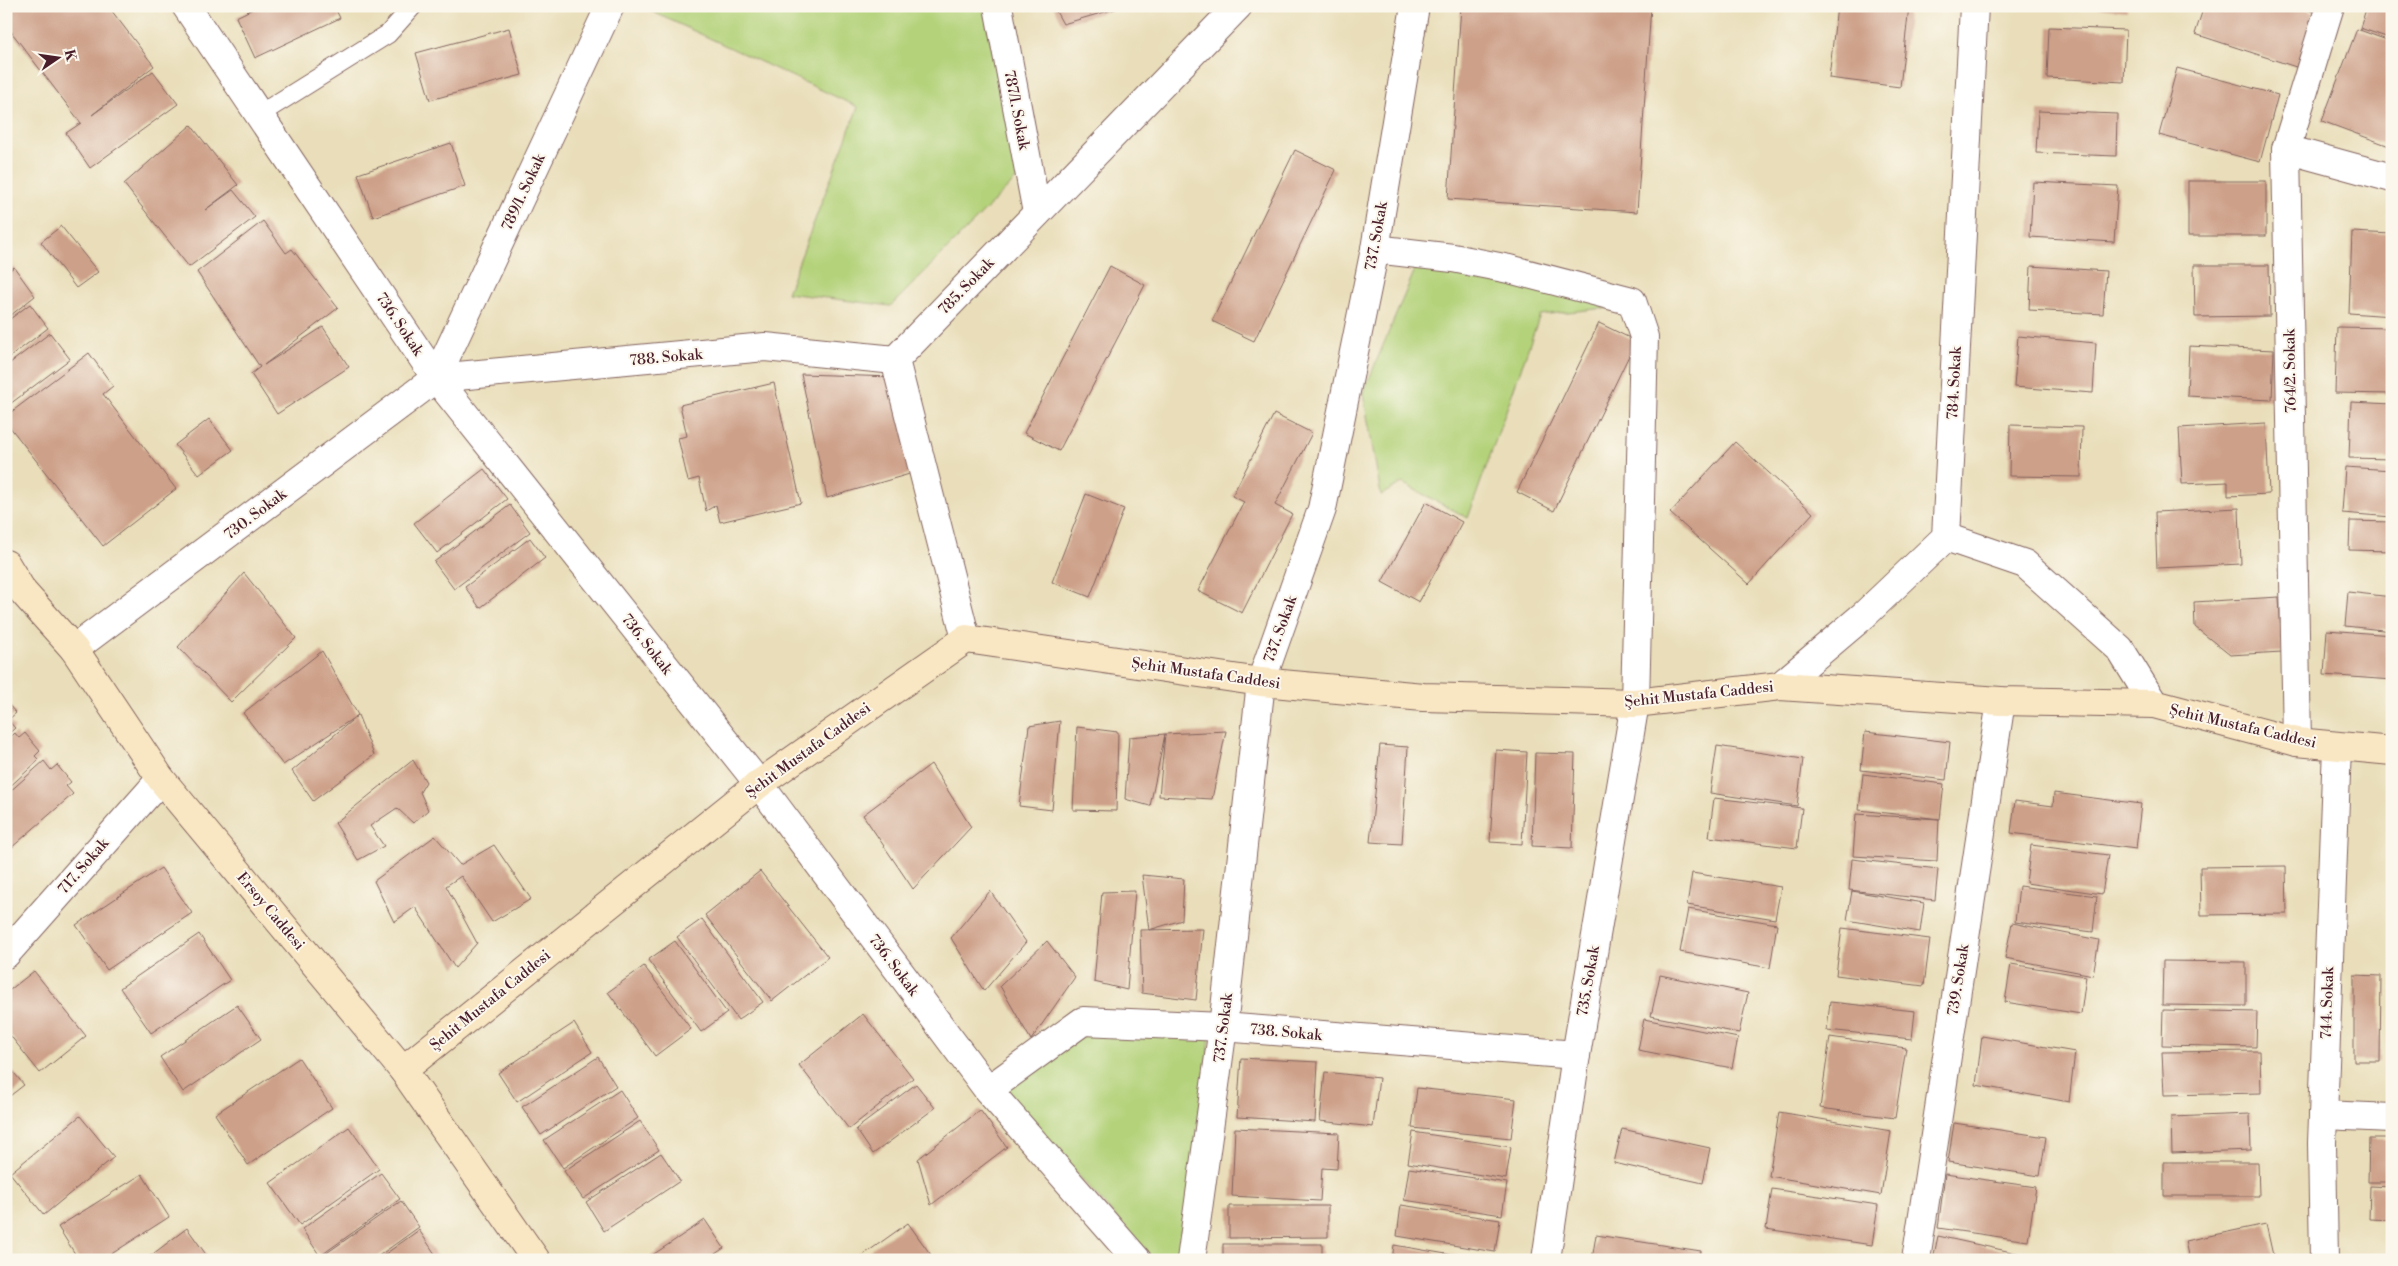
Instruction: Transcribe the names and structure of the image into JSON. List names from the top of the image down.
{
  "streets": {
    "street": [
      "787/1. Sokak",
      "789/1. Sokak",
      "737. Sokak",
      "785. Sokak",
      "736. Sokak",
      "788. Sokak",
      "764/2. Sokak",
      "784. Sokak",
      "730. Sokak",
      "Şehit Mustafa Caddesi",
      "717. Sokak",
      "Ersoy Caddesi",
      "739. Sokak",
      "735. Sokak",
      "744. Sokak",
      "738. Sokak"
    ]
  },
  "crossings": [
    ["787/1. Sokak", "785. Sokak"],
    ["789/1. Sokak", "736. Sokak"],
    ["789/1. Sokak", "788. Sokak"],
    ["789/1. Sokak", "730. Sokak"],
    ["737. Sokak", "Şehit Mustafa Caddesi"],
    ["737. Sokak", "735. Sokak"],
    ["737. Sokak", "738. Sokak"],
    ["785. Sokak", "788. Sokak"],
    ["736. Sokak", "788. Sokak"],
    ["736. Sokak", "730. Sokak"],
    ["736. Sokak", "Şehit Mustafa Caddesi"],
    ["736. Sokak", "738. Sokak"],
    ["788. Sokak", "730. Sokak"],
    ["764/2. Sokak", "Şehit Mustafa Caddesi"],
    ["784. Sokak", "Şehit Mustafa Caddesi"],
    ["730. Sokak", "Ersoy Caddesi"],
    ["Şehit Mustafa Caddesi", "Ersoy Caddesi"],
    ["Şehit Mustafa Caddesi", "739. Sokak"],
    ["Şehit Mustafa Caddesi", "735. Sokak"],
    ["Şehit Mustafa Caddesi", "744. Sokak"],
    ["717. Sokak", "Ersoy Caddesi"],
    ["735. Sokak", "738. Sokak"]
  ],
  "north": "right"
}
